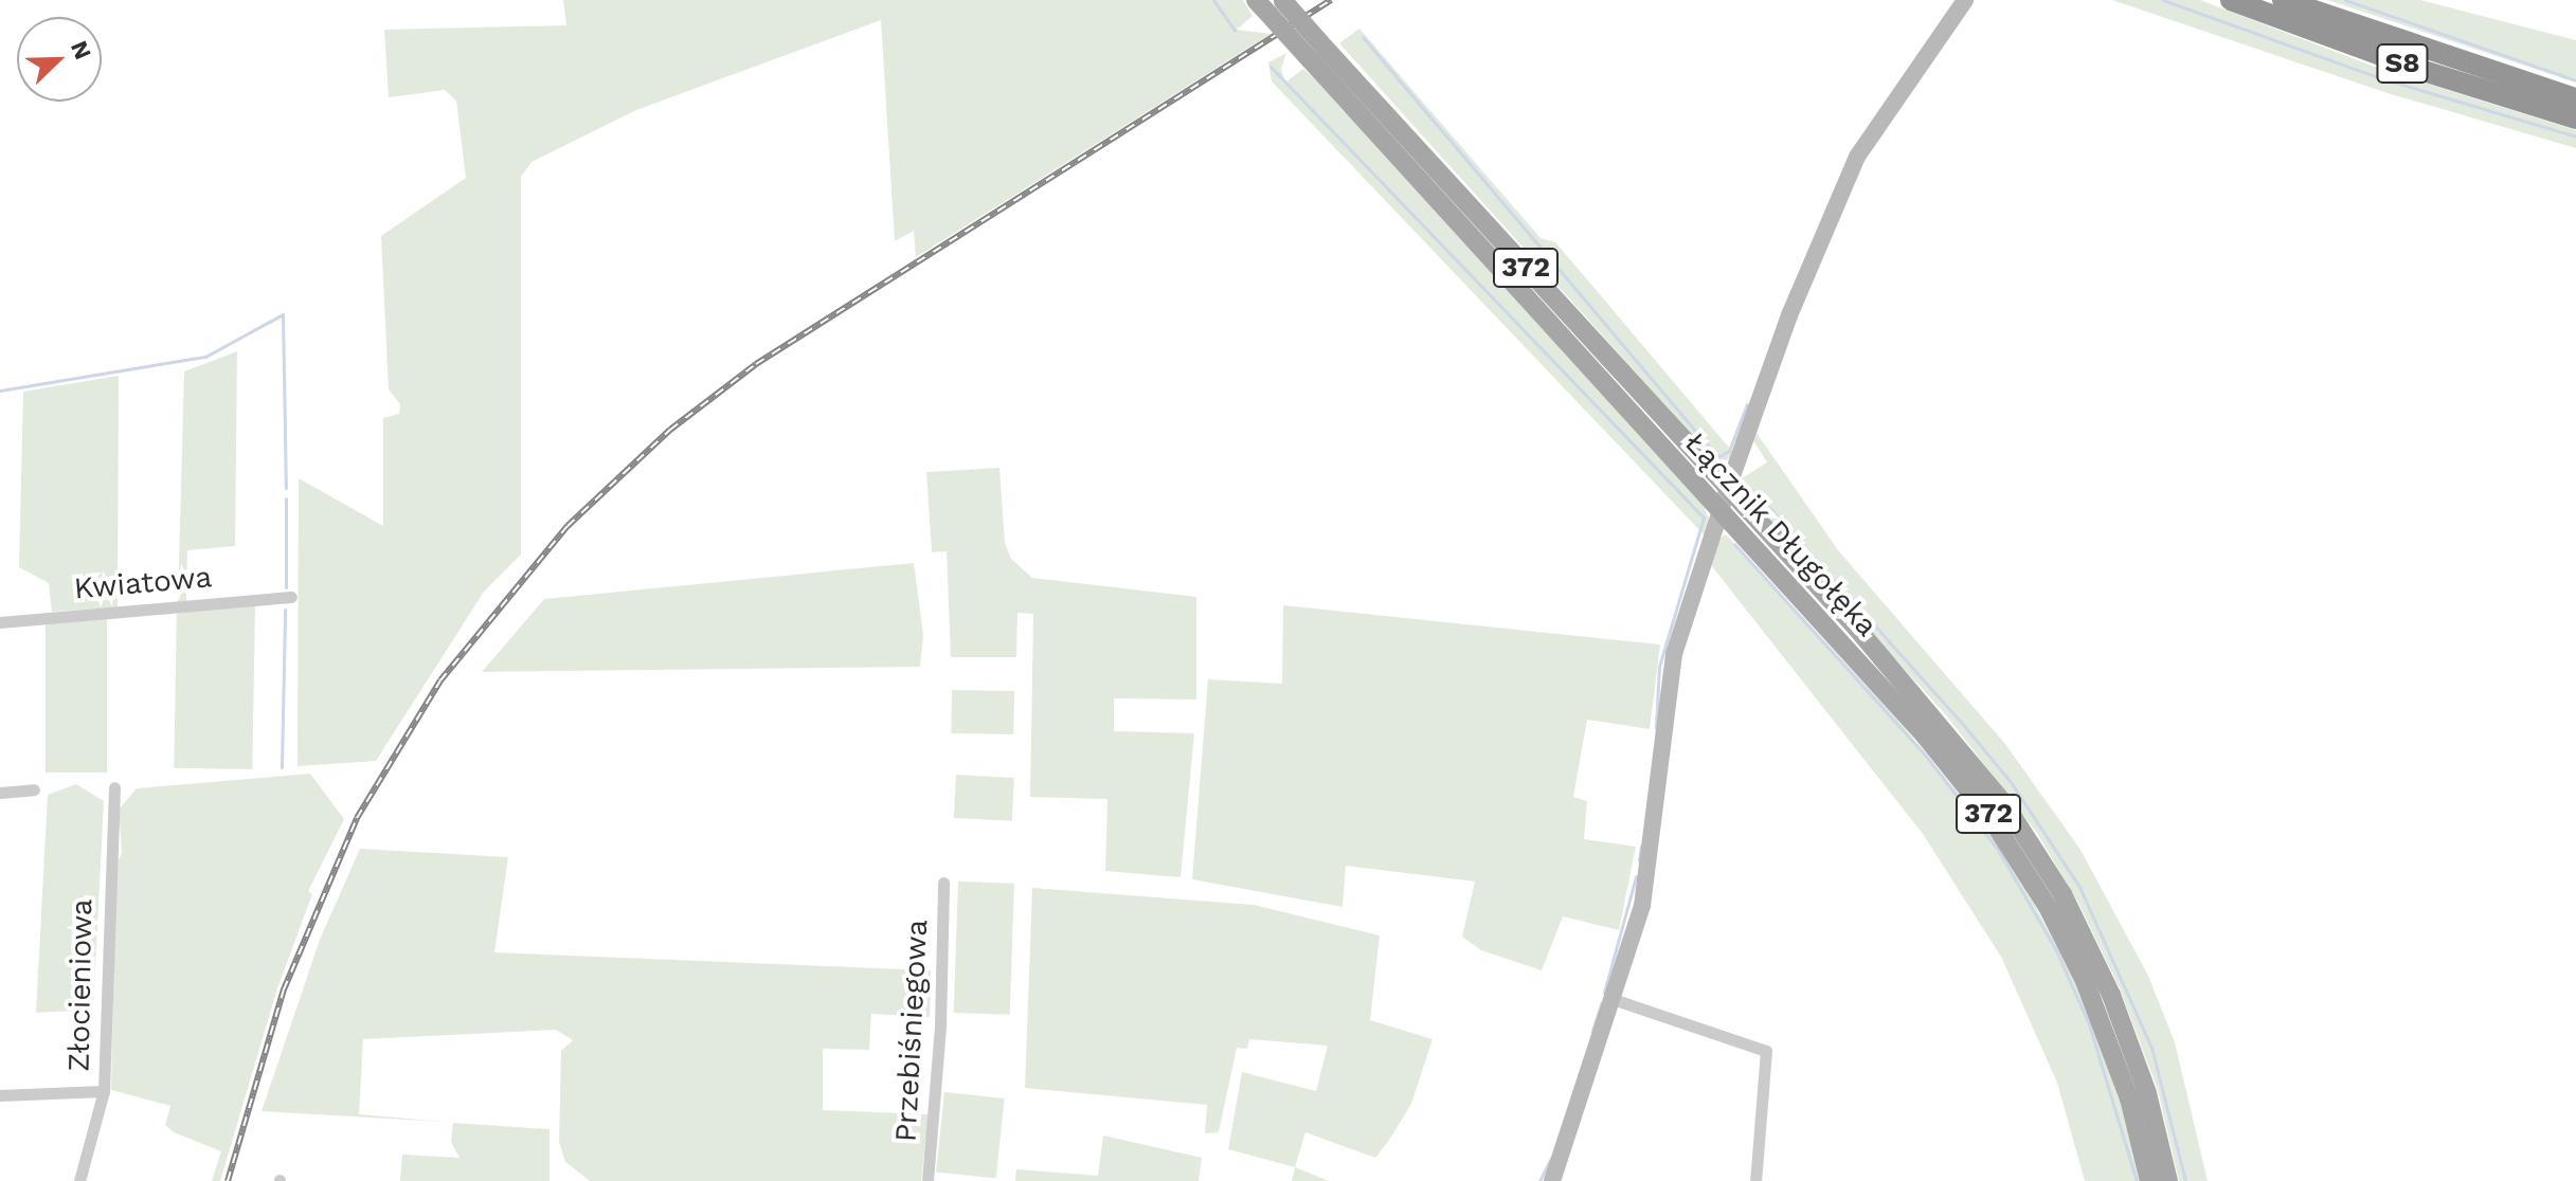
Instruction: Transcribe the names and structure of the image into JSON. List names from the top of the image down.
{
  "streets": {
    "highway": ["S8"],
    "main road": ["372", "Łącznik Długołęka"],
    "street": ["Kwiatowa", "Złocieniowa", "Przebiśniegowa"]
  },
  "north": "top right"
}
